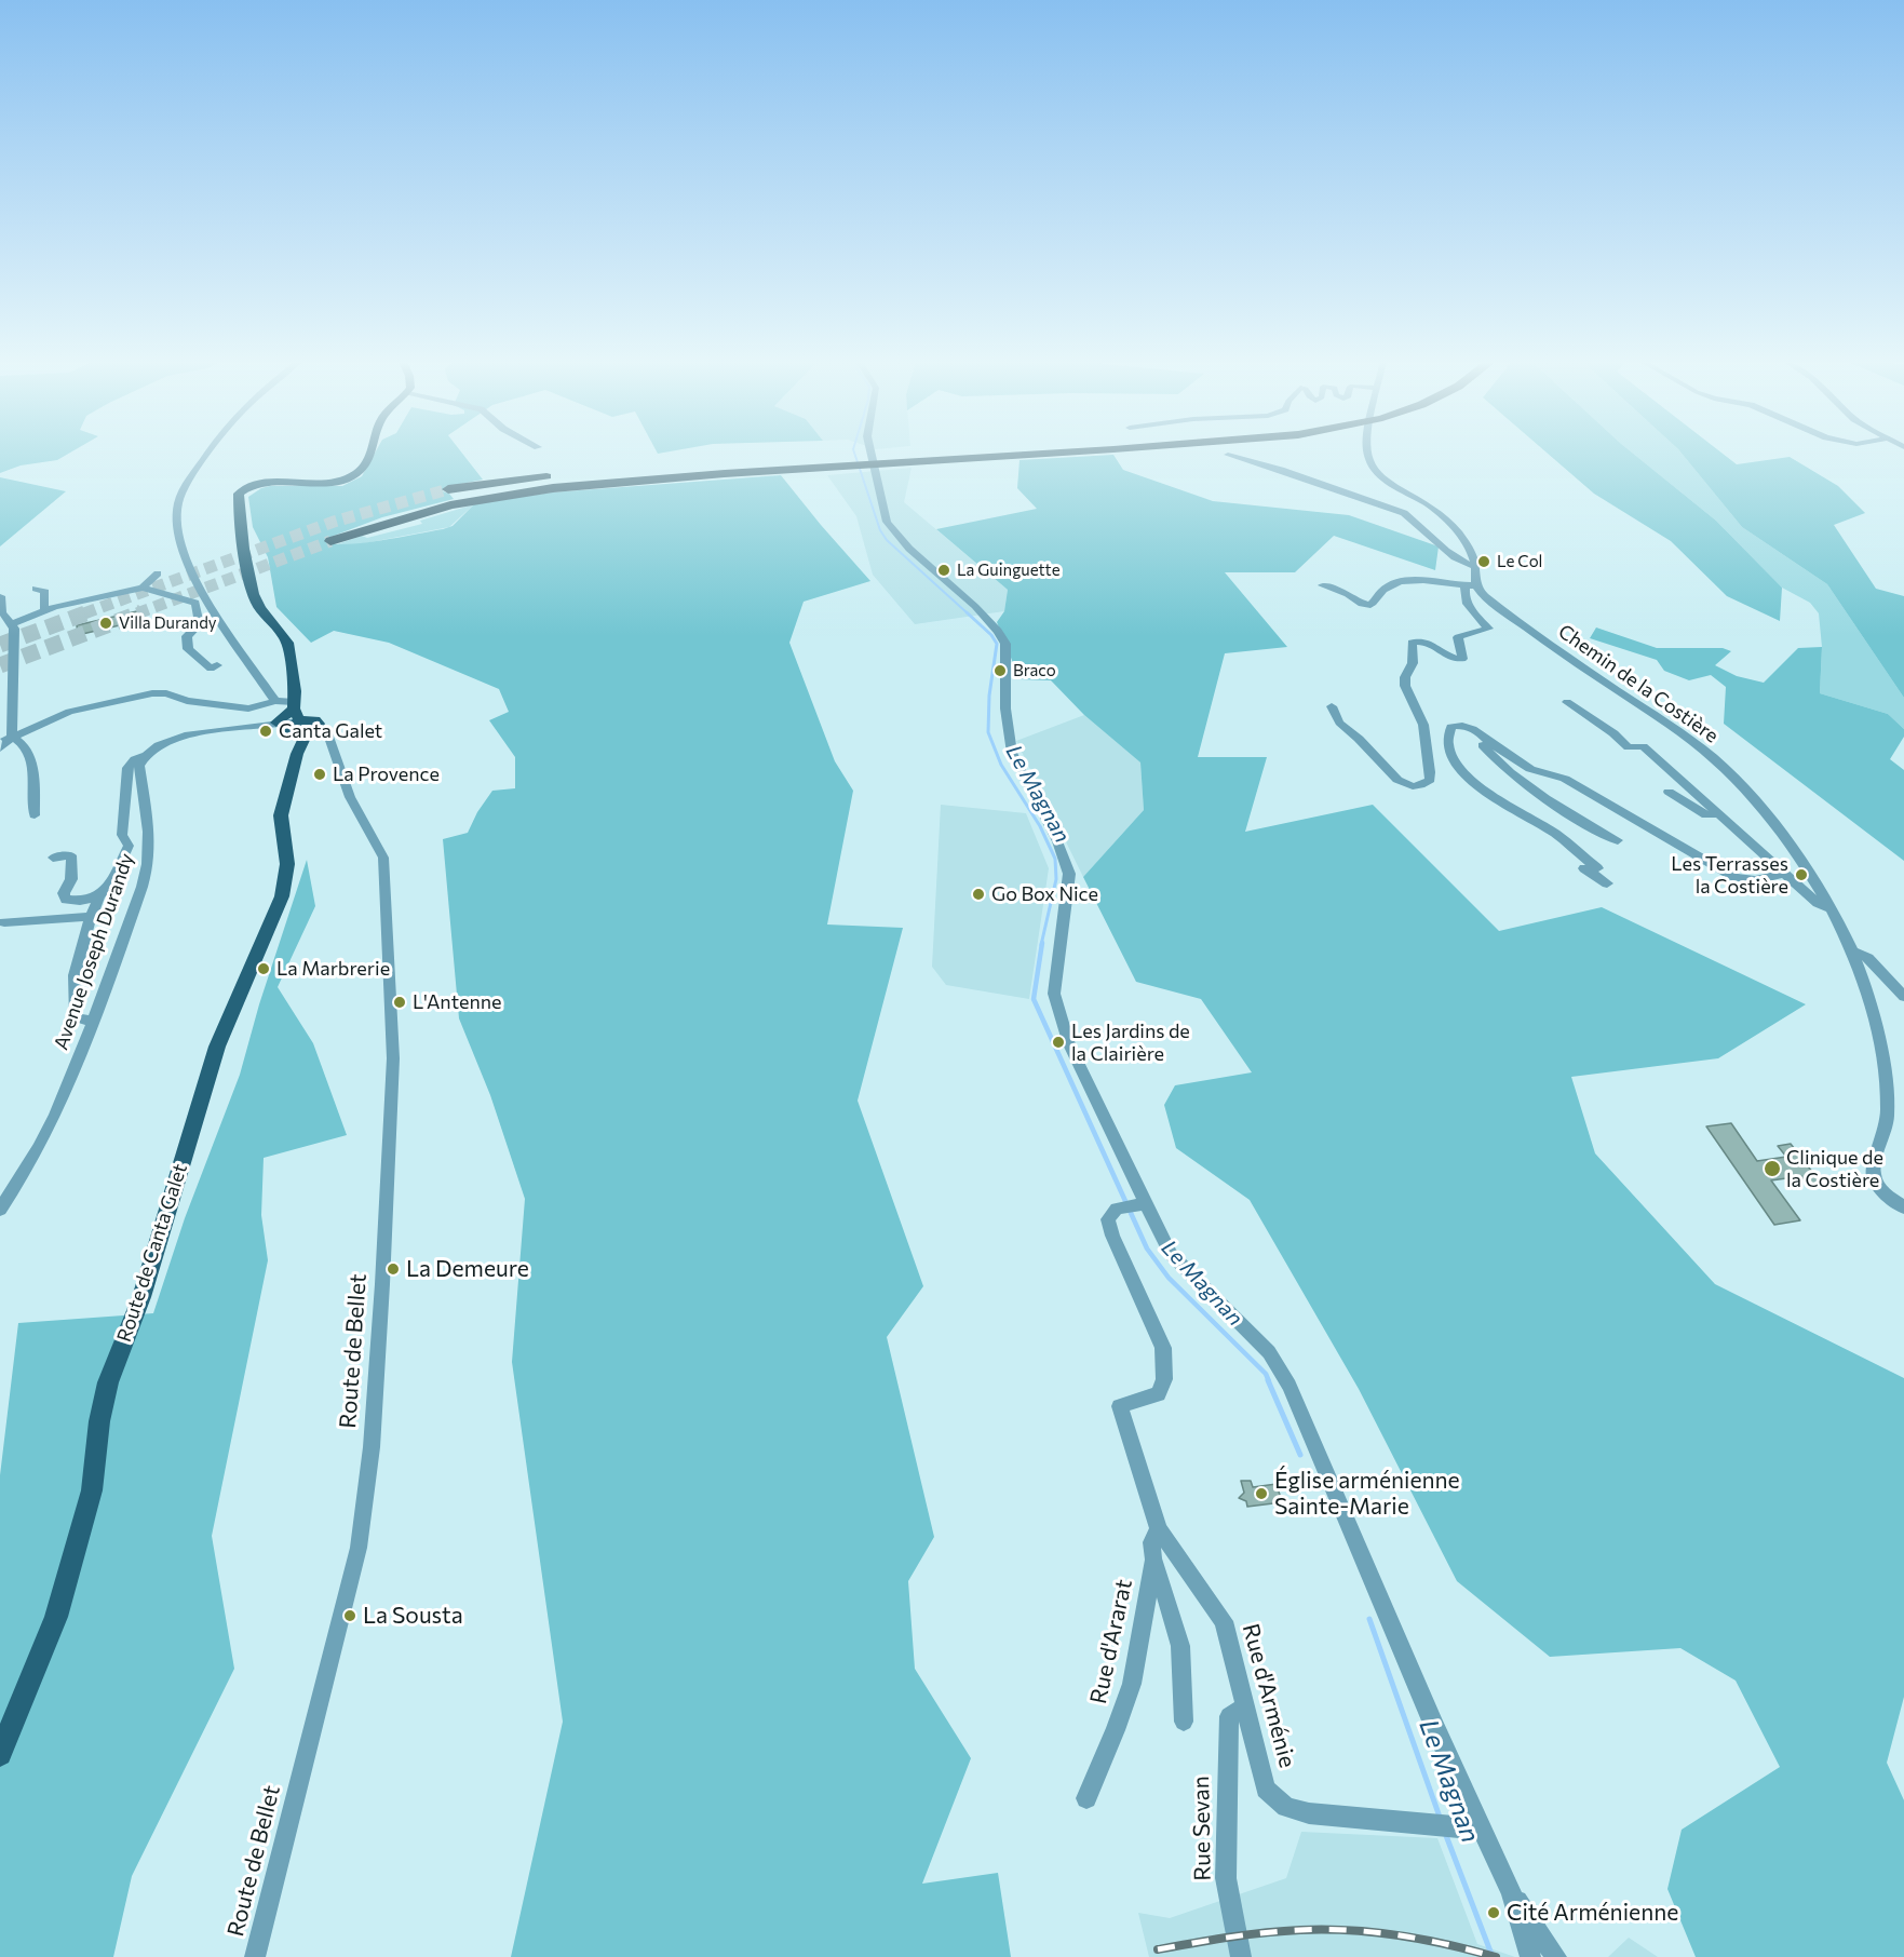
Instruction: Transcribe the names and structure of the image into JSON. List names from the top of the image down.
{
  "streets": {
    "main road": ["Route de Canta Galet"],
    "street": [
      "Chemin de la Costière",
      "Avenue Joseph Durandy",
      "Route de Bellet",
      "Rue d'Ararat",
      "Rue d'Arménie",
      "Rue Sevan"
    ]
  },
  "crossings": [
    ["Route de Canta Galet", "Route de Bellet"],
    ["Rue d'Ararat", "Rue d'Arménie"],
    ["Rue d'Arménie", "Rue Sevan"]
  ],
  "water": ["Le Magnan"],
  "places": [
    "Le Col",
    "La Guinguette",
    "Villa Durandy",
    "Braco",
    "Canta Galet",
    "La Provence",
    "Les Terrasses la Costière",
    "Go Box Nice",
    "La Marbrerie",
    "L'Antenne",
    "Les Jardins de la Clairière",
    "Clinique de la Costière",
    "La Demeure",
    "Église arménienne Sainte-Marie",
    "La Sousta",
    "Cité Arménienne"
  ]
}
